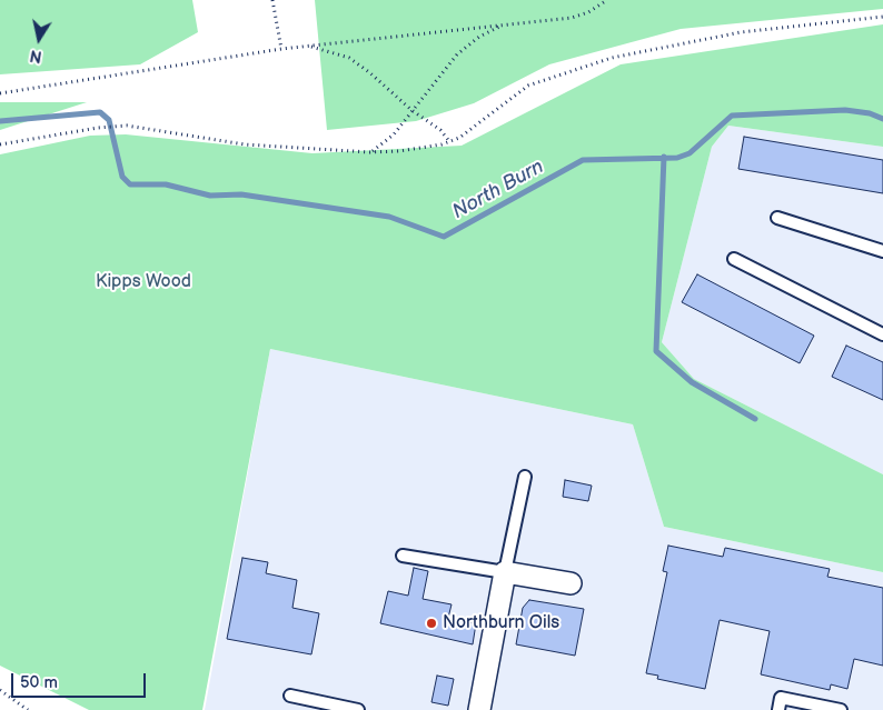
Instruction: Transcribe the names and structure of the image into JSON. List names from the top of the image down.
{
  "water": ["North Burn"],
  "parks": ["Kipps Wood"],
  "places": ["Northburn Oils"],
  "scale_bar": "50 m",
  "north": "bottom"
}
